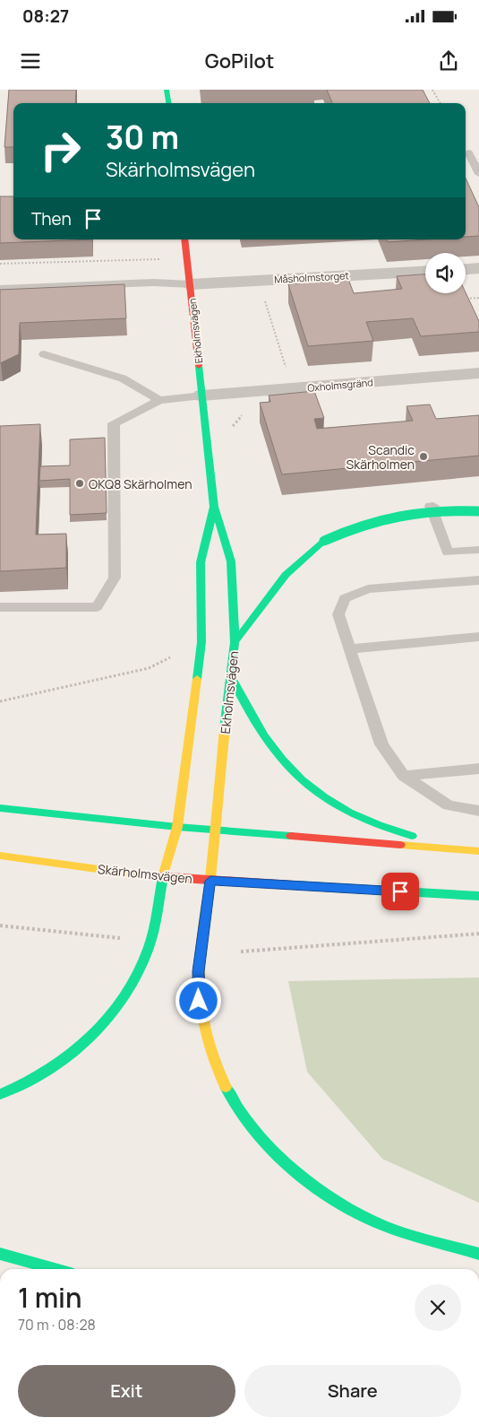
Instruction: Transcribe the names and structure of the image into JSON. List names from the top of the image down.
{
  "streets": {
    "main road": ["Ekholmsvägen", "Skärholmsvägen"],
    "street": ["Måsholmstorget", "Oxholmsgränd"]
  },
  "crossings": [
    ["Måsholmstorget", "Ekholmsvägen"],
    ["Ekholmsvägen", "Oxholmsgränd"],
    ["Ekholmsvägen", "Skärholmsvägen"]
  ],
  "places": ["Scandic Skärholmen", "OKQ8 Skärholmen"],
  "page": {
    "status": "08:27",
    "header": "GoPilot",
    "turn": ["30 m", "Skärholmsvägen"],
    "then": "Then",
    "heading": ["1 min", "70 m · 08:28"],
    "buttons": ["Exit", "Share"]
  }
}
